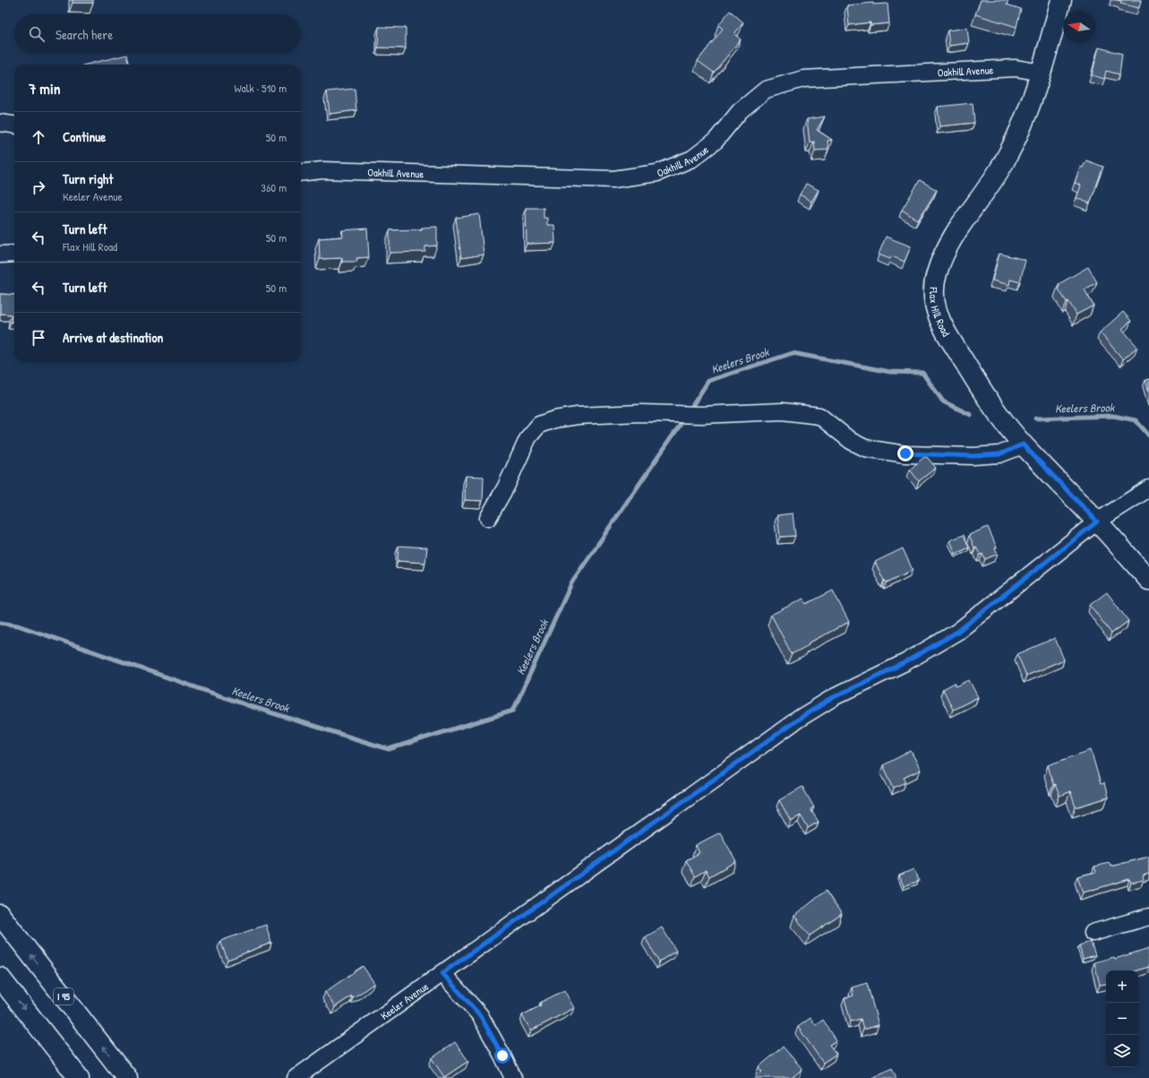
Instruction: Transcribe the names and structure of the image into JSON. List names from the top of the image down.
{
  "streets": {
    "main road": ["Flax Hill Road", "I 95"],
    "street": ["Oakhill Avenue", "Keeler Avenue"]
  },
  "crossings": [
    ["Oakhill Avenue", "Flax Hill Road"],
    ["Flax Hill Road", "Keeler Avenue"]
  ],
  "water": ["Keelers Brook"],
  "north": "left",
  "page": {
    "search": "Search here",
    "heading": ["7 min", "Walk · 510 m"],
    "list": [
      ["Continue", "50 m"],
      ["Turn right", "Keeler Avenue", "360 m"],
      ["Turn left", "Flax Hill Road", "50 m"],
      ["Turn left", "50 m"],
      "Arrive at destination"
    ],
    "map_buttons": ["+", "−"]
  }
}
